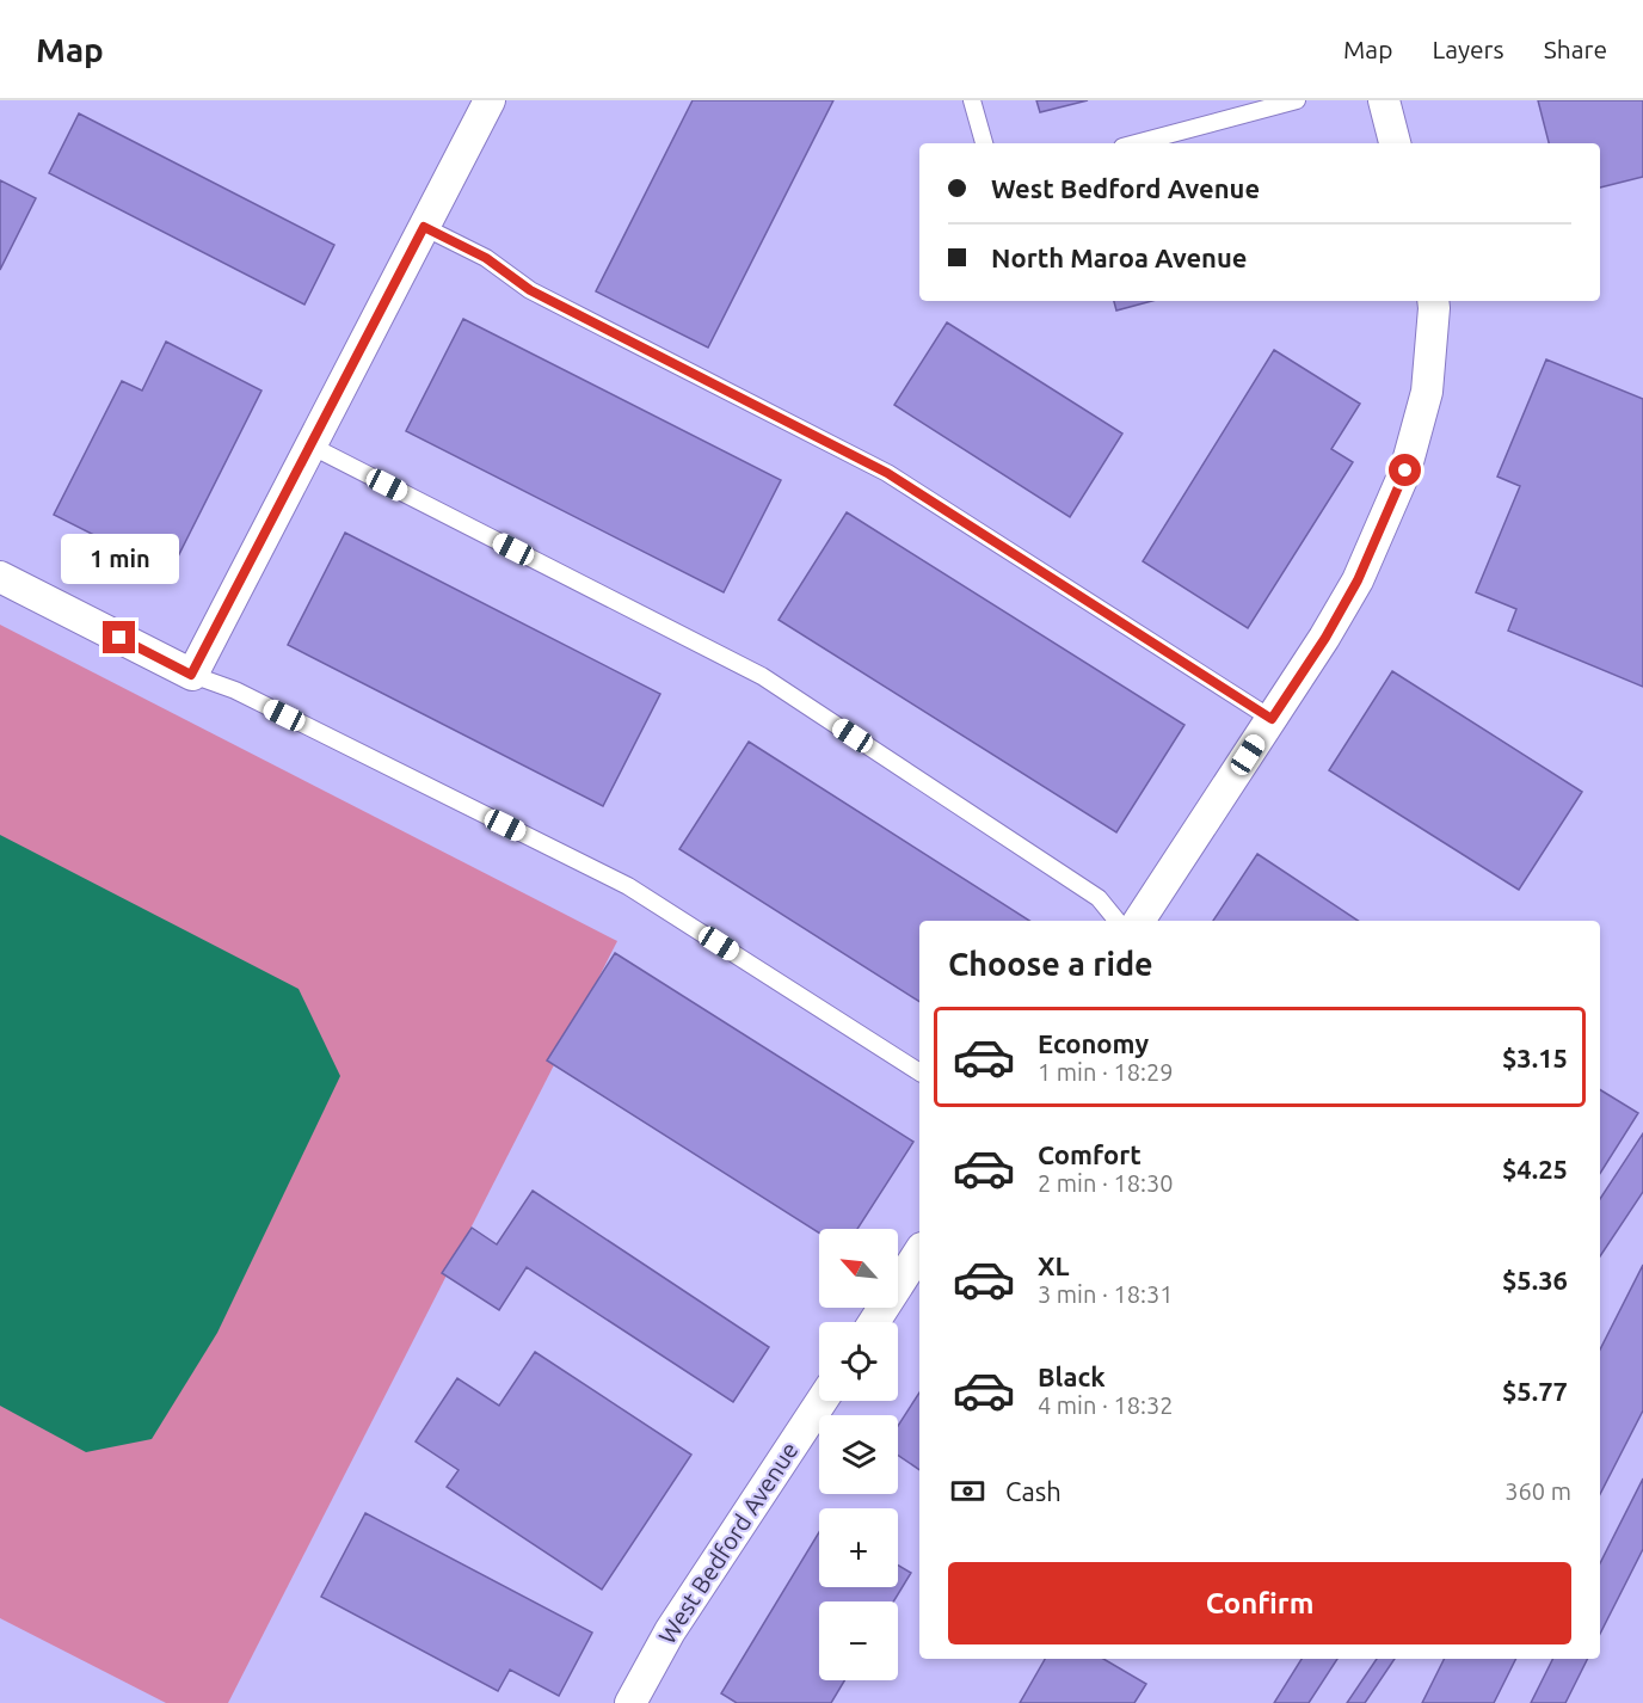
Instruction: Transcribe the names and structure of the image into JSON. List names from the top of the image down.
{
  "streets": {
    "street": ["West Bedford Avenue"]
  },
  "north": "top left",
  "page": {
    "header": "Map",
    "nav": ["Map", "Layers", "Share"],
    "banner": ["West Bedford Avenue", "North Maroa Avenue"],
    "bubble": "1 min",
    "heading": "Choose a ride",
    "list": [
      {
        "name": "Economy",
        "note": "1 min · 18:29",
        "value": "$3.15"
      },
      {
        "name": "Comfort",
        "note": "2 min · 18:30",
        "value": "$4.25"
      },
      {
        "name": "XL",
        "note": "3 min · 18:31",
        "value": "$5.36"
      },
      {
        "name": "Black",
        "note": "4 min · 18:32",
        "value": "$5.77"
      }
    ],
    "map_buttons": ["+", "−"],
    "pay": ["Cash", "360 m"],
    "buttons": "Confirm"
  }
}
